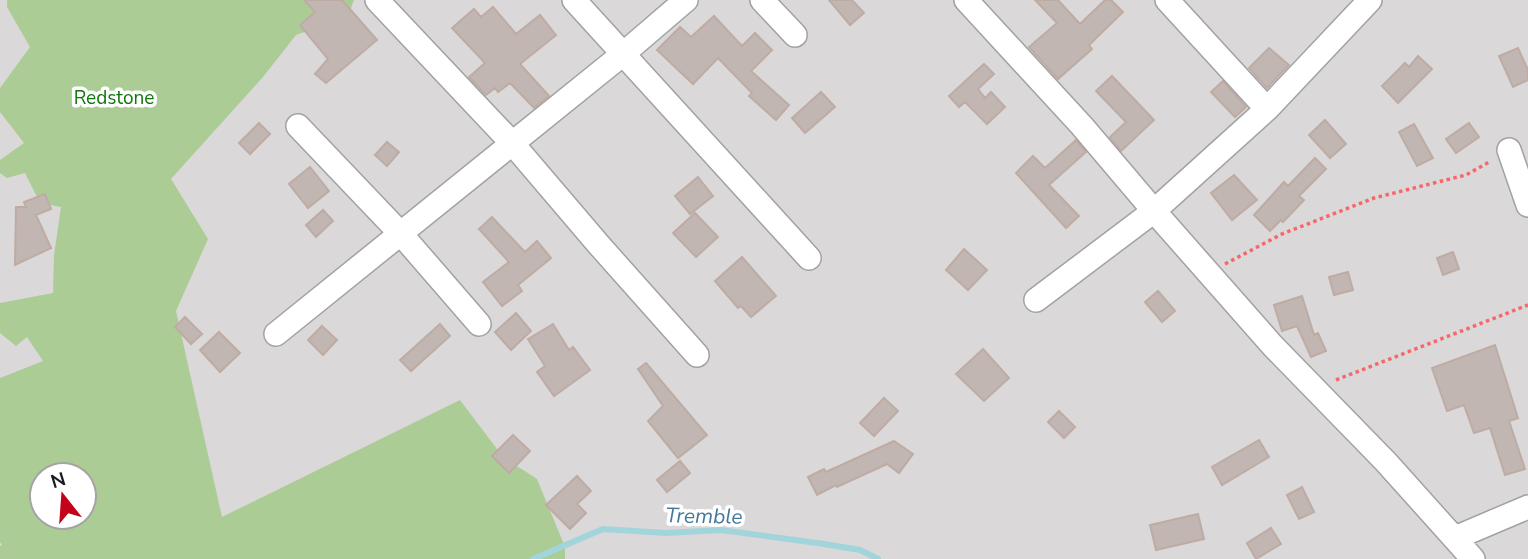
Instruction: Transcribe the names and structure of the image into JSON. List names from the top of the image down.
{
  "water": ["Tremble"],
  "parks": ["Redstone"],
  "north": "top"
}
